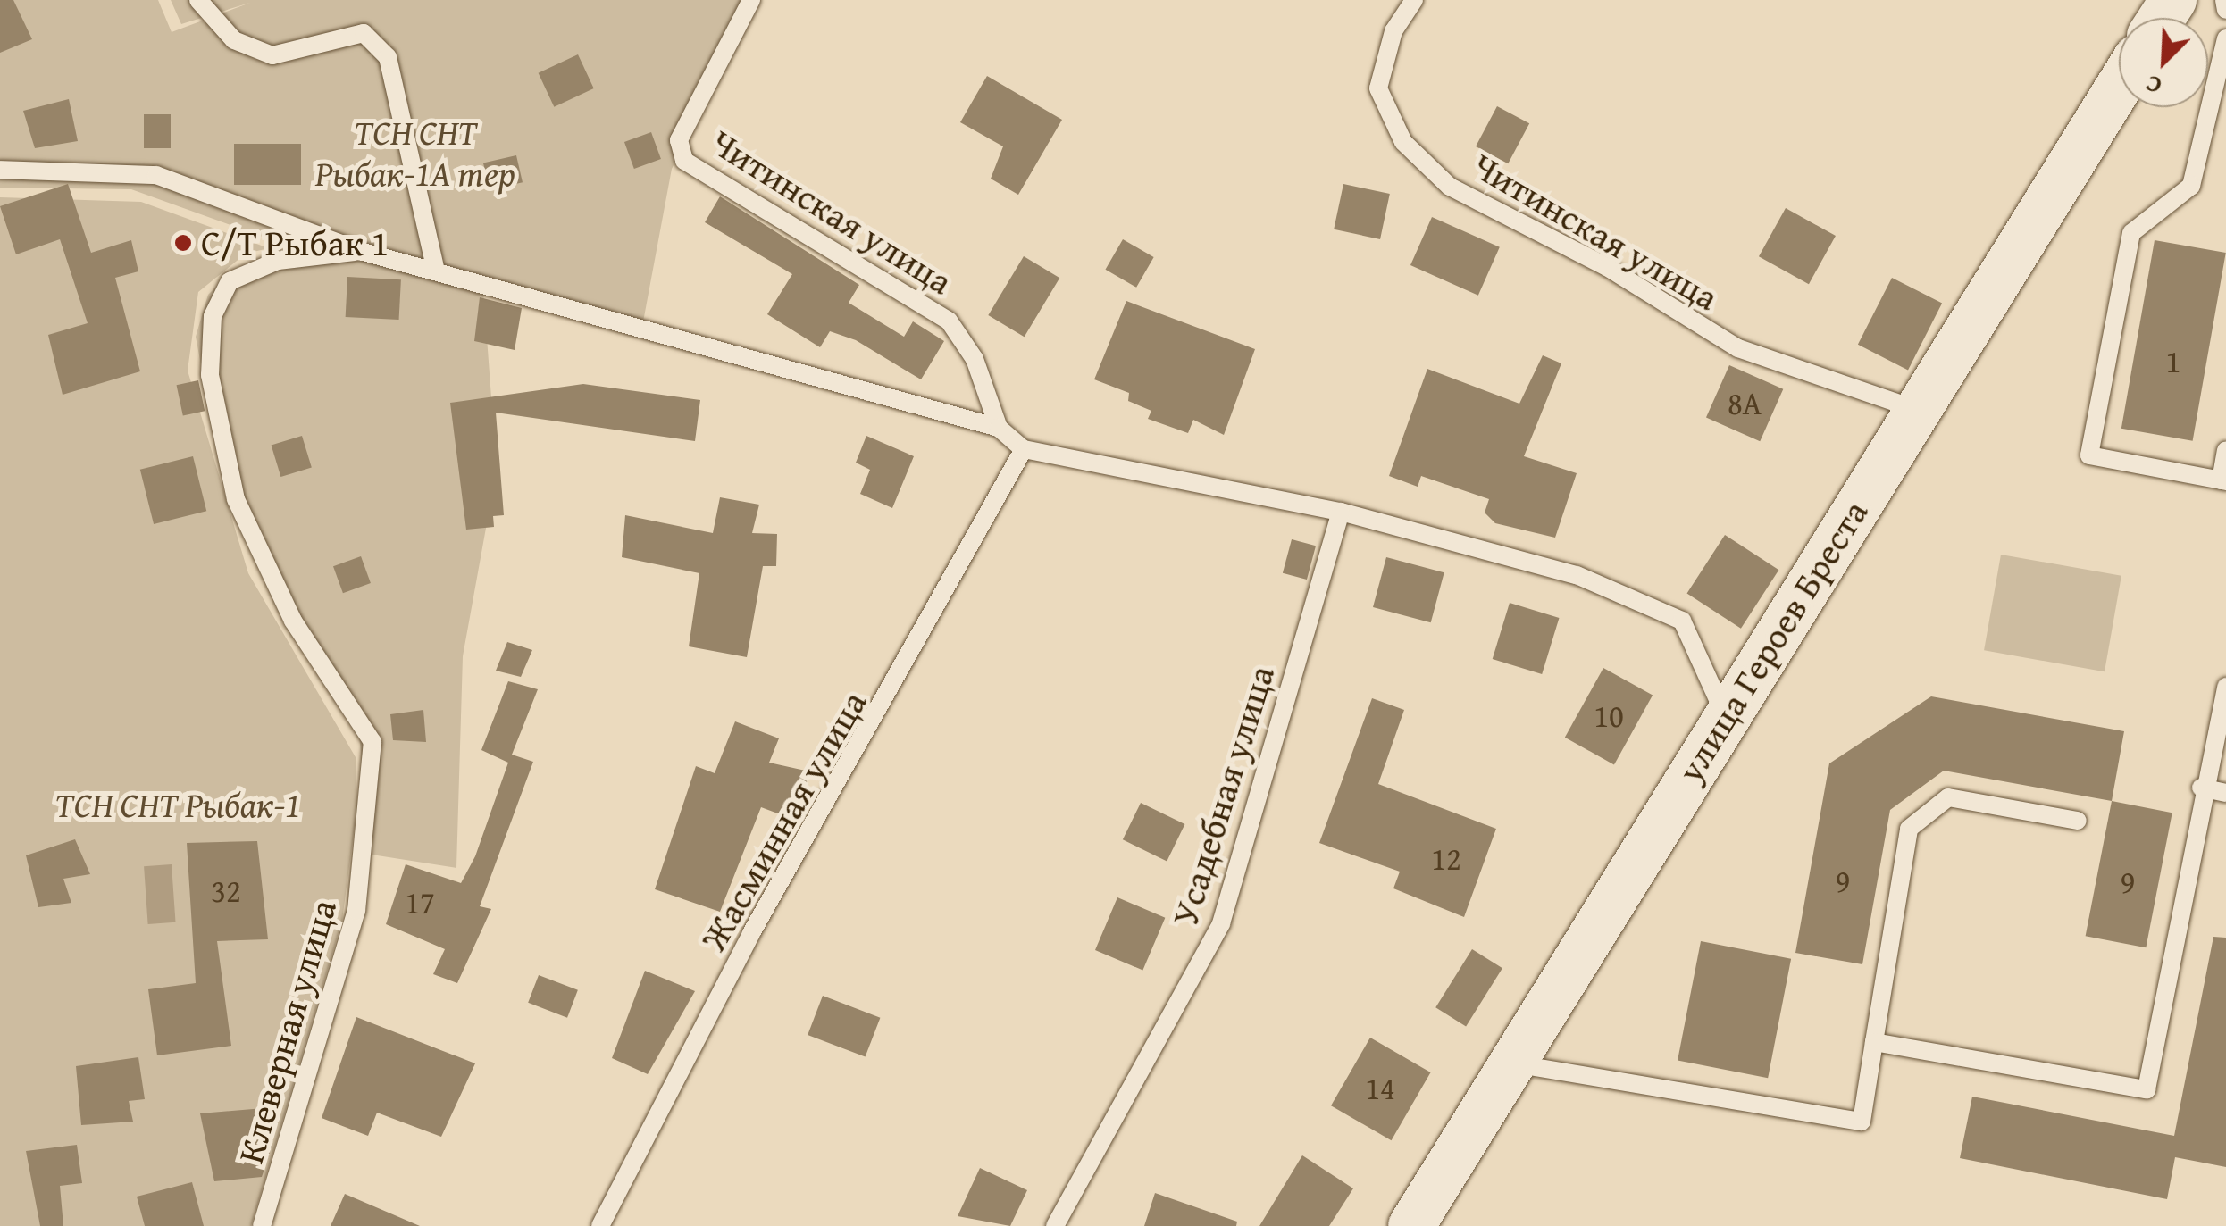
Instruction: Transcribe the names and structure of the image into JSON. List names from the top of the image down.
{
  "streets": {
    "street": ["улица Героев Бреста"],
    "lane": [
      "Читинская улица",
      "Усадебная улица",
      "Жасминная улица",
      "Клеверная улица"
    ]
  },
  "crossings": [
    ["Читинская улица", "улица Героев Бреста"]
  ],
  "parks": ["ТСН СНТ Рыбак-1А тер", "ТСН СНТ Рыбак-1"],
  "places": ["С/Т Рыбак 1"],
  "house_numbers": [
    "1",
    "8А",
    "10",
    "12",
    "9",
    "9",
    "32",
    "17",
    "14"
  ],
  "north": "bottom left"
}
